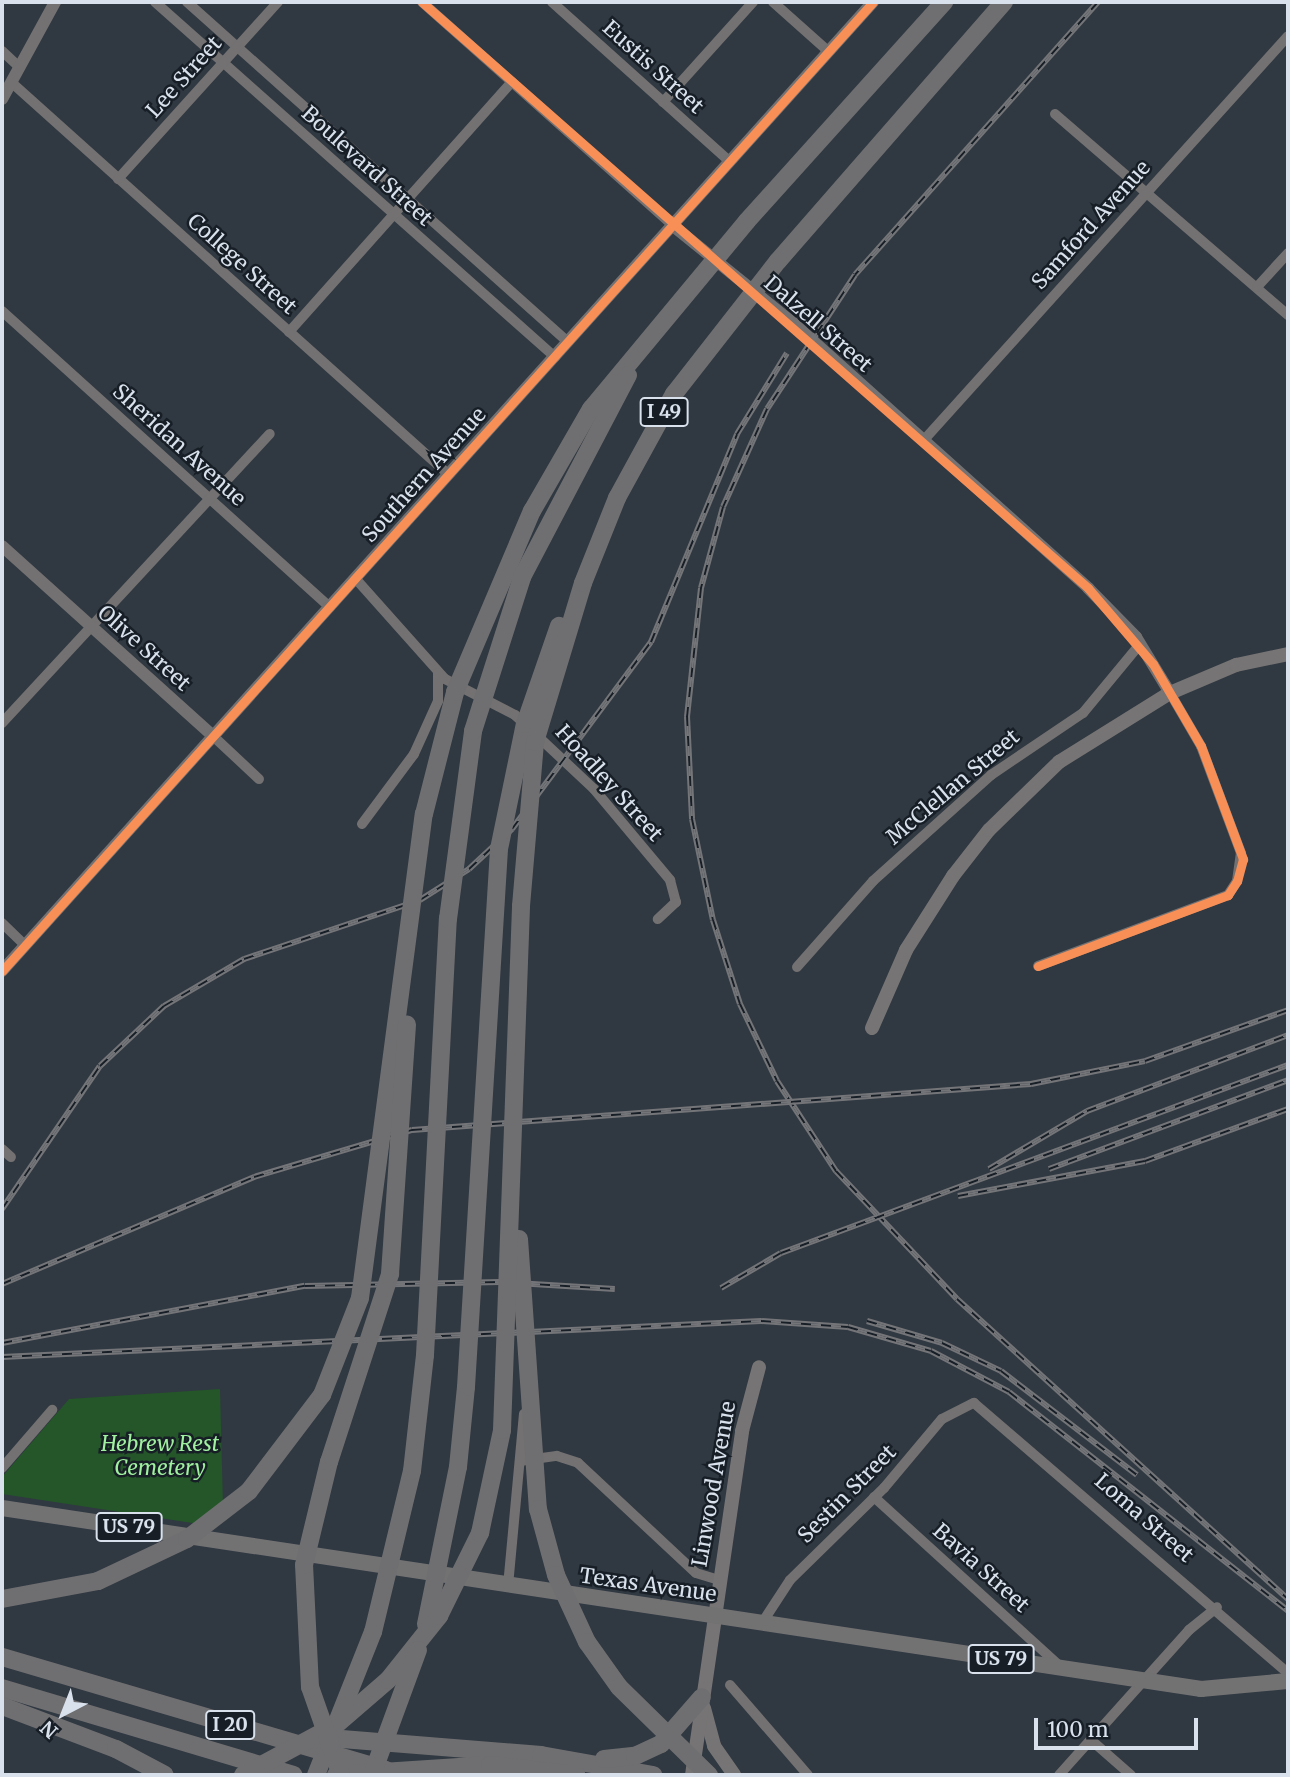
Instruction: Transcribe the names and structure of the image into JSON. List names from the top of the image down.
{
  "streets": {
    "highway": ["I 49", "I 20"],
    "main road": ["Linwood Avenue", "US 79", "Texas Avenue"],
    "street": [
      "Eustis Street",
      "Lee Street",
      "Boulevard Street",
      "Samford Avenue",
      "College Street",
      "Dalzell Street",
      "Sheridan Avenue",
      "Southern Avenue",
      "Olive Street",
      "Hoadley Street",
      "McClellan Street",
      "Sestin Street",
      "Loma Street",
      "Bavia Street"
    ]
  },
  "crossings": [
    ["Eustis Street", "Southern Avenue"],
    ["Lee Street", "Boulevard Street"],
    ["Lee Street", "College Street"],
    ["Boulevard Street", "Southern Avenue"],
    ["Samford Avenue", "Dalzell Street"],
    ["College Street", "Southern Avenue"],
    ["Dalzell Street", "Southern Avenue"],
    ["Dalzell Street", "McClellan Street"],
    ["Sheridan Avenue", "Southern Avenue"],
    ["Southern Avenue", "Olive Street"],
    ["Southern Avenue", "Hoadley Street"],
    ["Linwood Avenue", "Texas Avenue"],
    ["Sestin Street", "Loma Street"],
    ["Sestin Street", "Bavia Street"],
    ["Sestin Street", "Texas Avenue"],
    ["Bavia Street", "Texas Avenue"]
  ],
  "parks": ["Hebrew Rest Cemetery"],
  "scale_bar": "100 m",
  "north": "bottom left"
}
